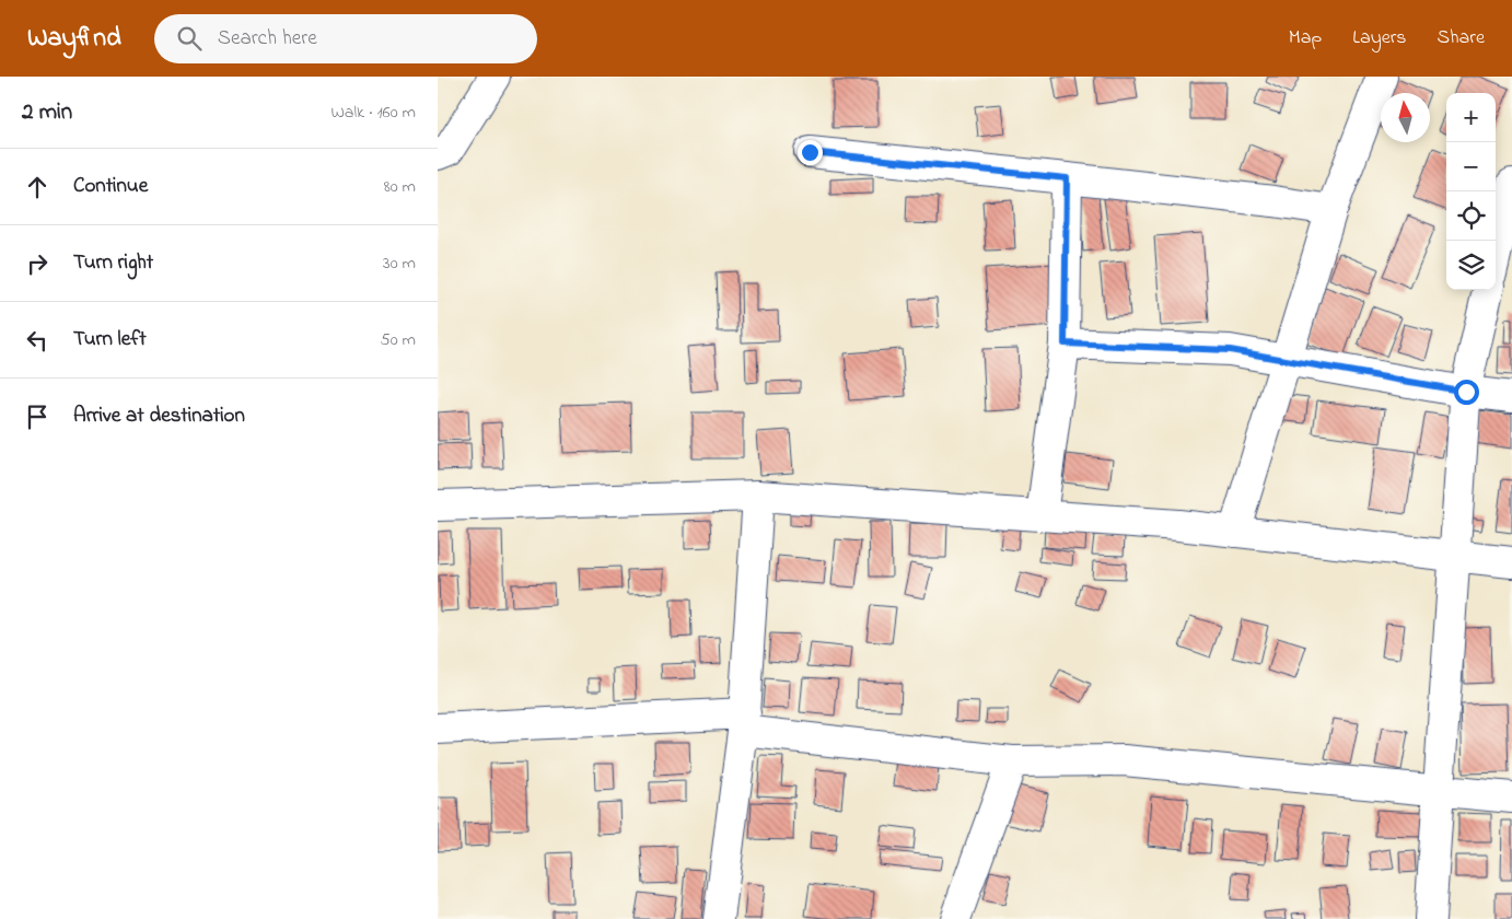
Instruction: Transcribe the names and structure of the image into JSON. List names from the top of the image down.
{
  "north": "top",
  "page": {
    "header": "Wayfind",
    "search": "Search here",
    "nav": ["Map", "Layers", "Share"],
    "heading": ["2 min", "Walk · 160 m"],
    "map_buttons": ["+", "−"],
    "list": [
      ["Continue", "80 m"],
      ["Turn right", "30 m"],
      ["Turn left", "50 m"],
      "Arrive at destination"
    ]
  }
}
